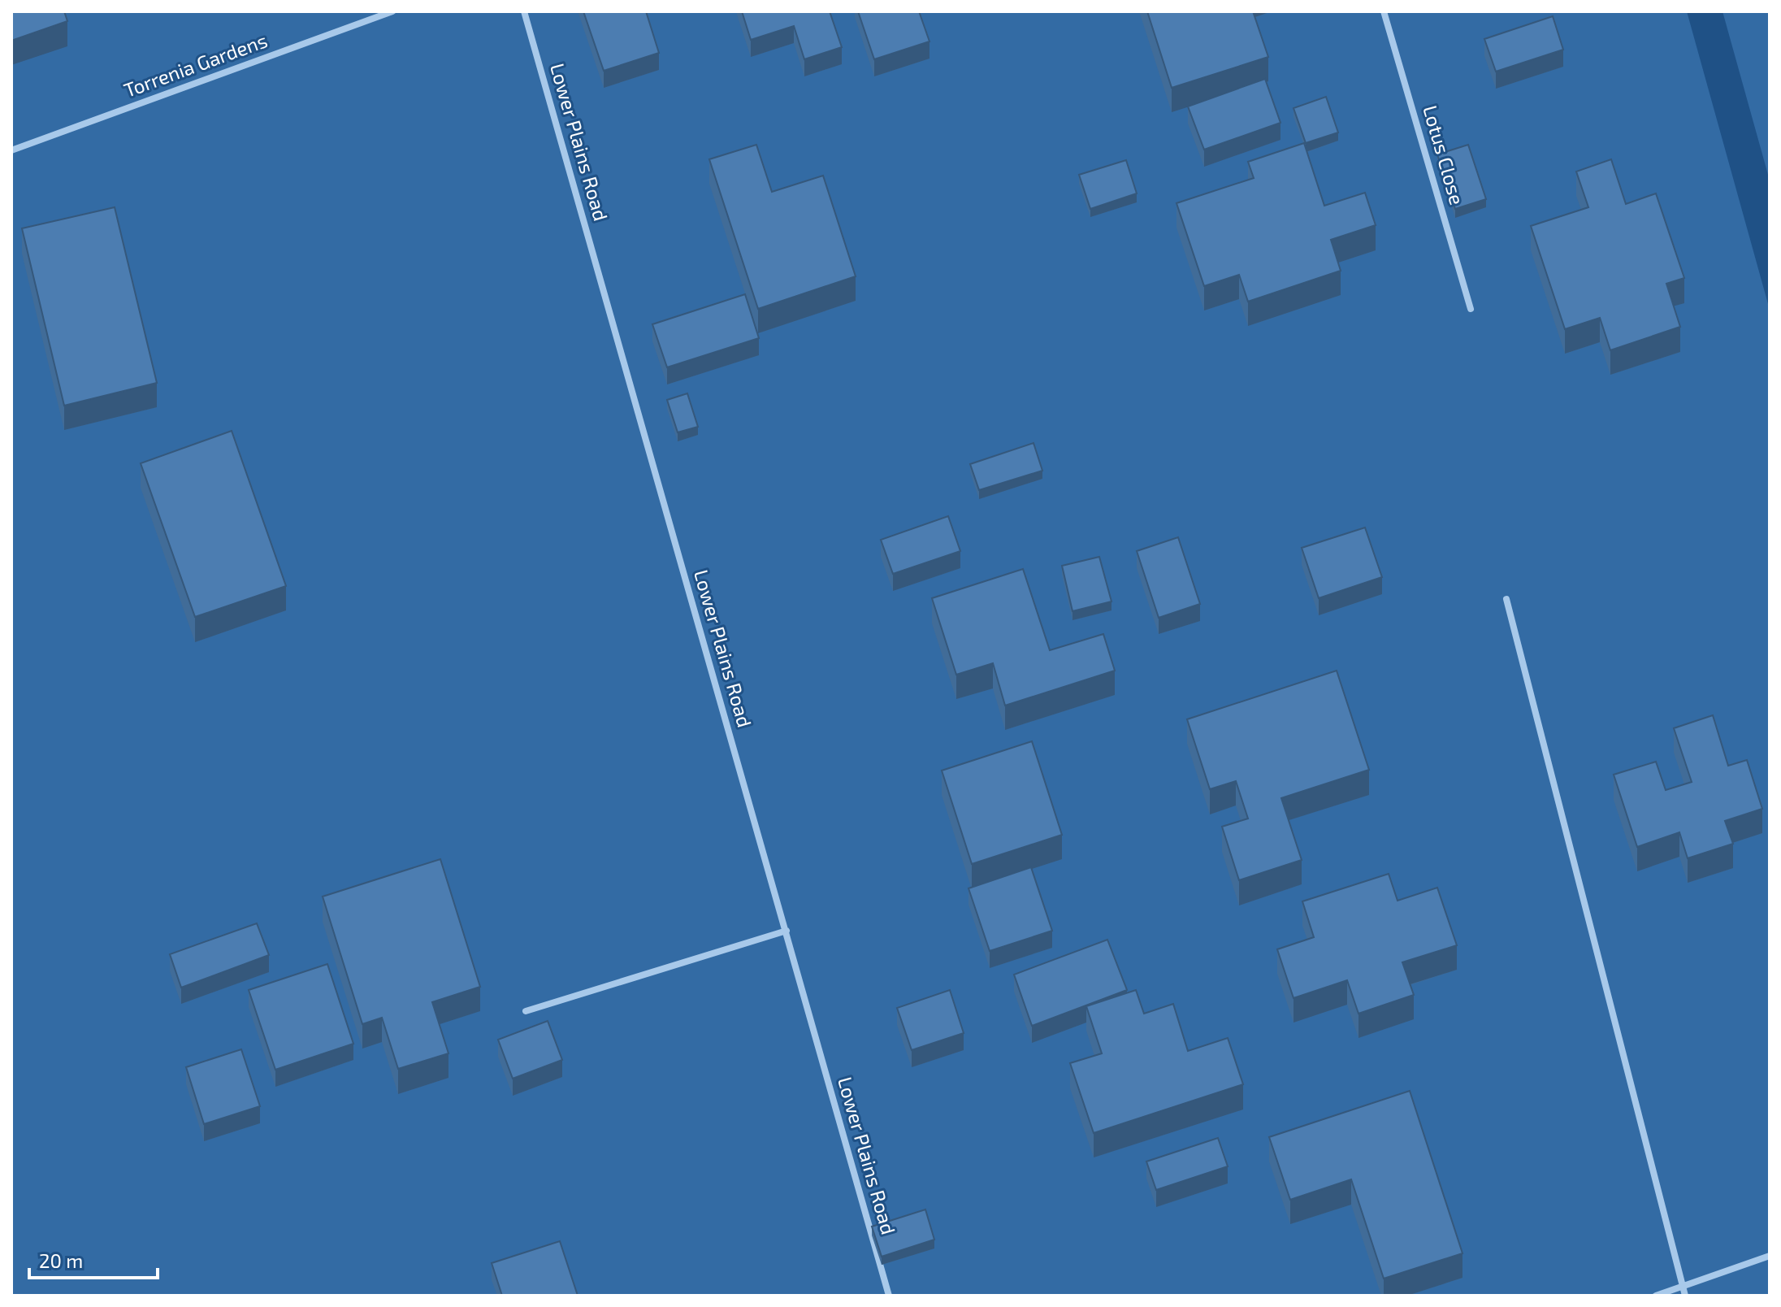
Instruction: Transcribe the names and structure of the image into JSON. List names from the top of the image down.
{
  "streets": {
    "street": ["Torrenia Gardens", "Lower Plains Road", "Lotus Close"]
  },
  "scale_bar": "20 m"
}
